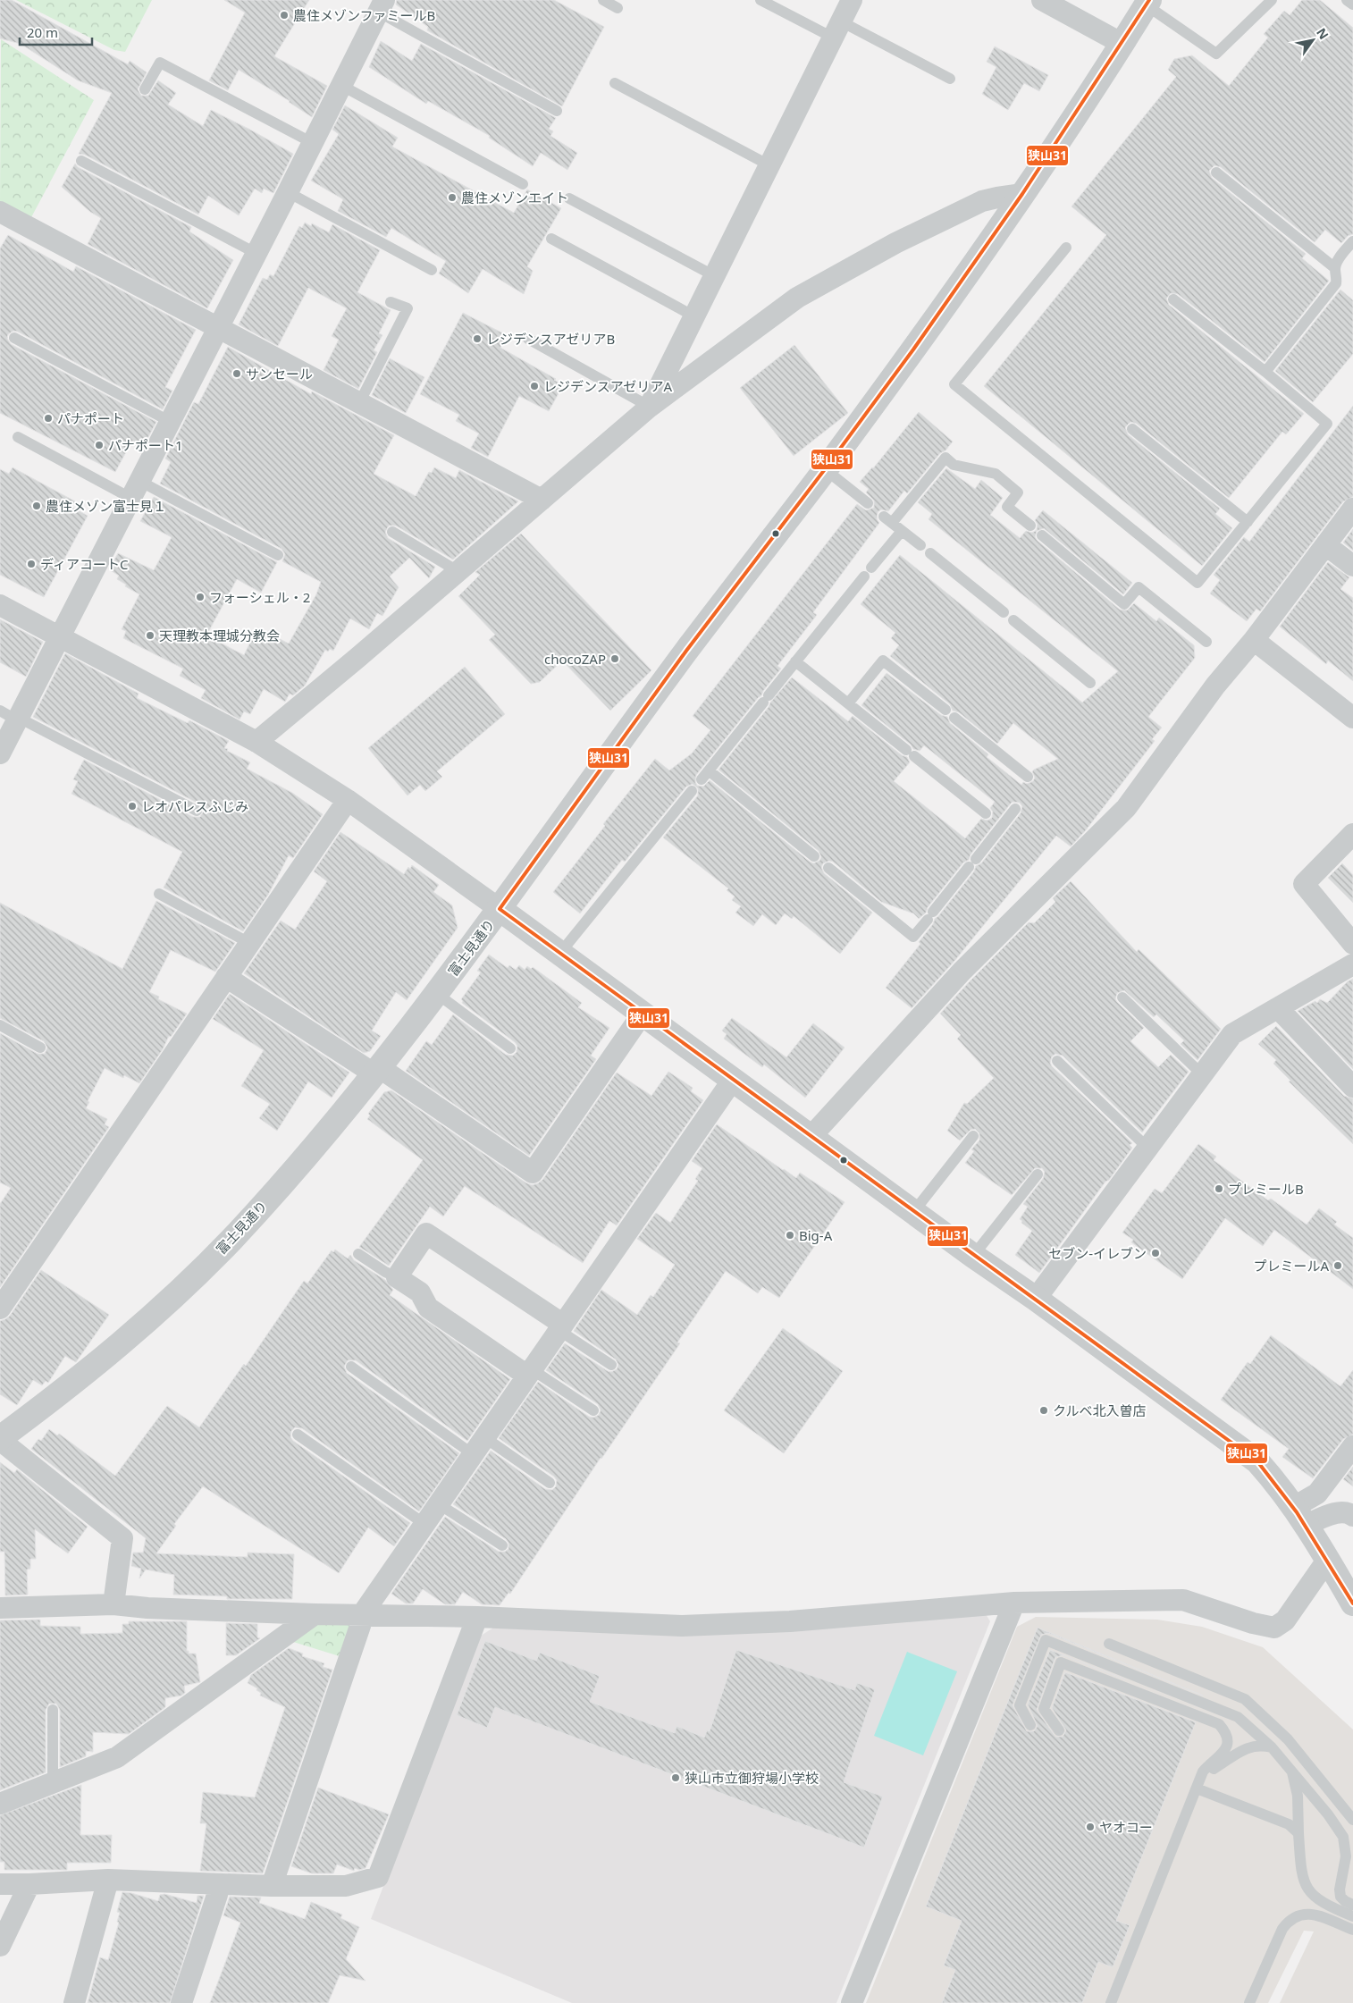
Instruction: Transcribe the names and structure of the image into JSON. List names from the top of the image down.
{
  "streets": {
    "street": ["富士見通り"]
  },
  "places": [
    "農住メゾンファミールB",
    "農住メゾンエイト",
    "レジデンスアゼリアB",
    "サンセール",
    "レジデンスアゼリアA",
    "パナポート",
    "パナポート1",
    "農住メゾン富士見１",
    "ディアコートC",
    "フォーシェル・2",
    "天理教本理城分教会",
    "chocoZAP",
    "レオパレスふじみ",
    "プレミールB",
    "Big-A",
    "セブン-イレブン",
    "プレミールA",
    "クルベ北入曽店",
    "狭山市立御狩場小学校",
    "ヤオコー"
  ],
  "lines": ["transit line 狭山31"],
  "scale_bar": "20 m",
  "north": "top right"
}
